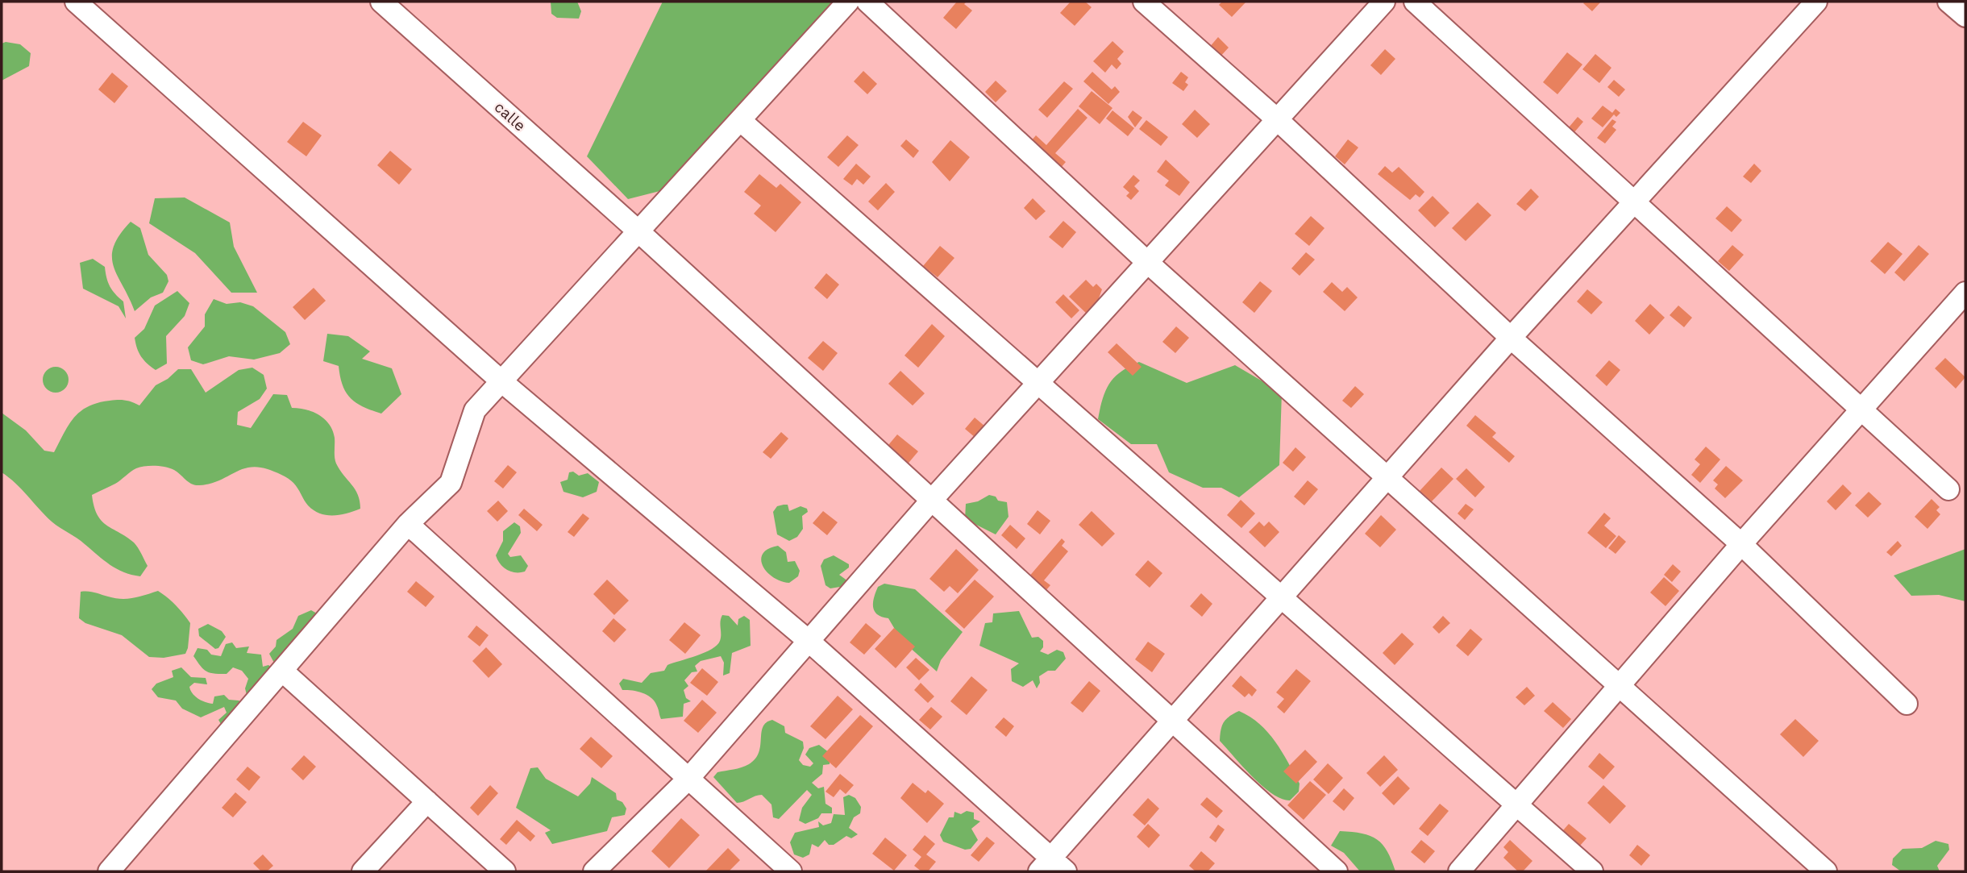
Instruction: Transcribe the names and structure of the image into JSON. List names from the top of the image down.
{
  "streets": {
    "street": ["calle"]
  }
}
